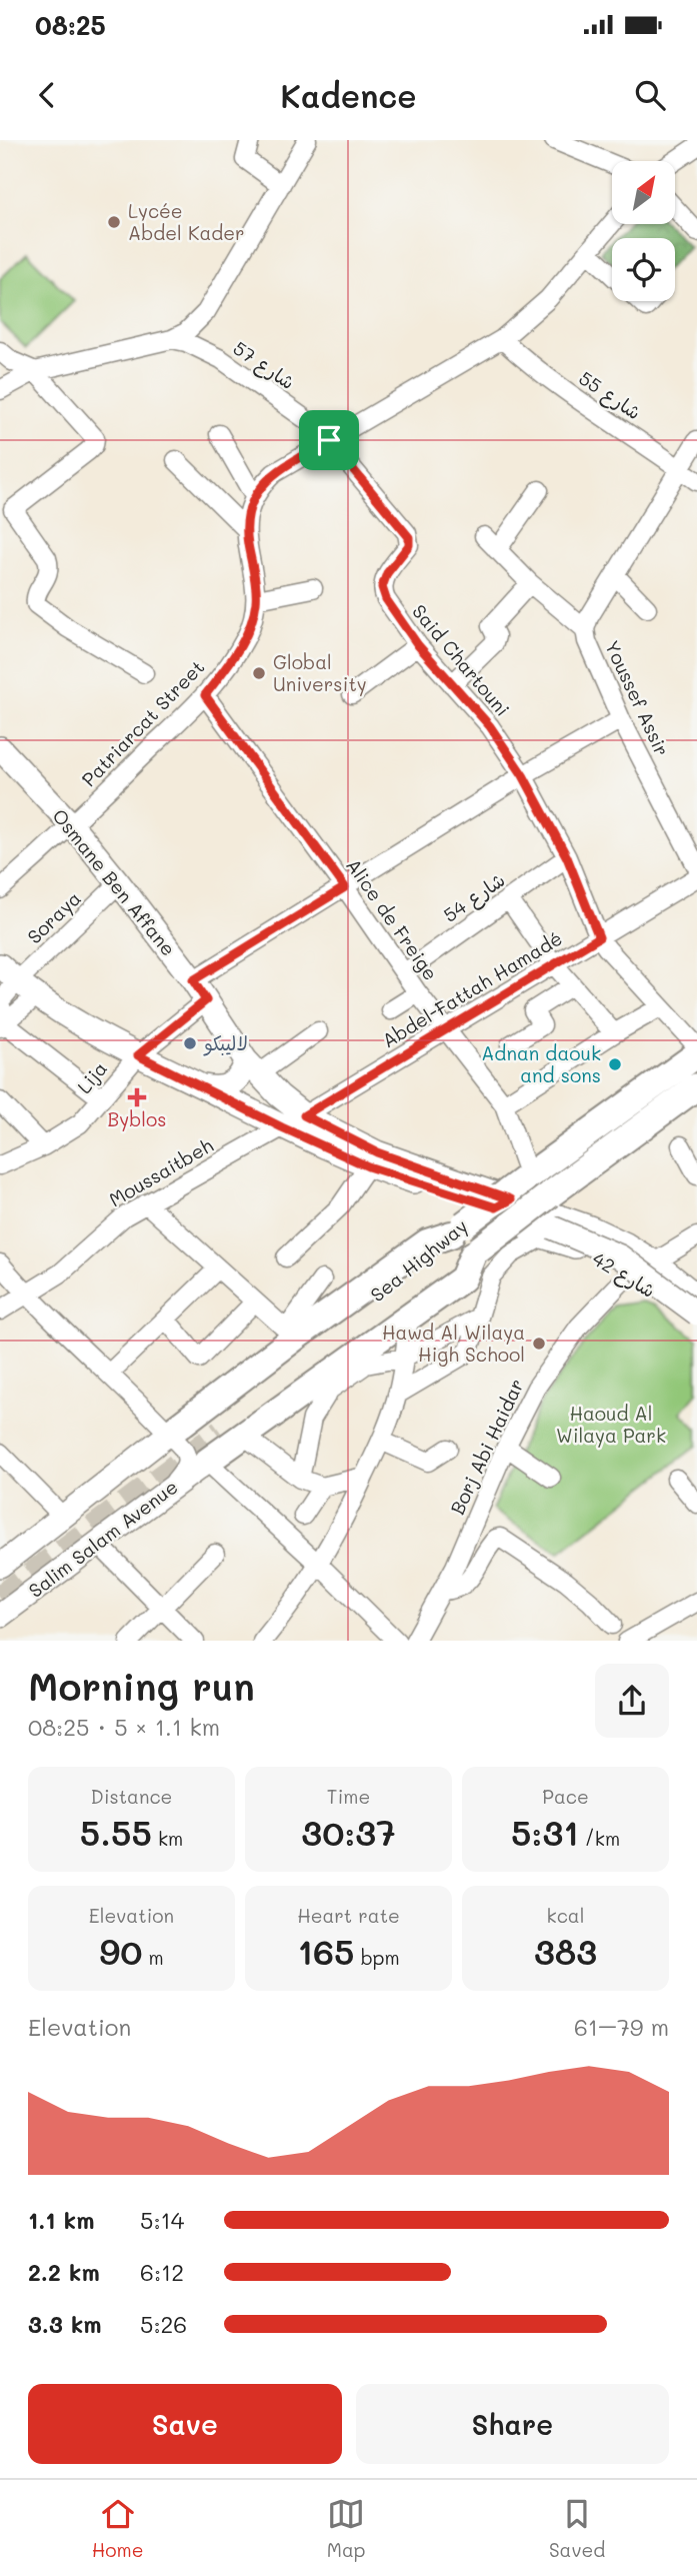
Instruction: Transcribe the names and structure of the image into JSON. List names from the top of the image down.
{
  "streets": {
    "highway": ["Sea Highway"],
    "main road": ["Osmane Ben Affane", "شارع 42", "Salim Salam Avenue"],
    "street": [
      "شارع 57",
      "شارع 55",
      "Said Chartouni",
      "Youssef Assir",
      "Patriarcat Street",
      "شارع 54",
      "Soraya",
      "Alice de Freige",
      "Abdel-Fattah Hamadé",
      "Lija",
      "Moussaitbeh",
      "Borj Abi Haidar"
    ]
  },
  "crossings": [
    ["شارع 57", "Said Chartouni"],
    ["شارع 57", "Patriarcat Street"],
    ["شارع 55", "Youssef Assir"],
    ["شارع 55", "Patriarcat Street"],
    ["Said Chartouni", "شارع 54"],
    ["Said Chartouni", "Abdel-Fattah Hamadé"],
    ["Patriarcat Street", "Osmane Ben Affane"],
    ["Patriarcat Street", "Alice de Freige"],
    ["Osmane Ben Affane", "Soraya"],
    ["Osmane Ben Affane", "Abdel-Fattah Hamadé"],
    ["Osmane Ben Affane", "Lija"],
    ["شارع 54", "Alice de Freige"],
    ["Alice de Freige", "Abdel-Fattah Hamadé"],
    ["Alice de Freige", "Sea Highway"],
    ["شارع 42", "Borj Abi Haidar"]
  ],
  "parks": ["Haoud Al Wilaya Park"],
  "places": {
    "other": [
      "Lycée Abdel Kader",
      "Global University",
      "لاليبكو",
      "Adnan daouk and sons",
      "Hawd Al Wilaya High School"
    ],
    "health": ["Byblos"]
  },
  "north": "top right",
  "page": {
    "status": "08:25",
    "header": "Kadence",
    "heading": ["Morning run", "08:25 · 5 × 1.1 km"],
    "stats": [
      ["Distance", "5.55 km"],
      ["Time", "30:37"],
      ["Pace", "5:31 /km"],
      ["Elevation", "90 m"],
      ["Heart rate", "165 bpm"],
      ["kcal", "383"]
    ],
    "chart": ["Elevation", "61–79 m"],
    "list": [
      {
        "name": "1.1 km",
        "note": "5:14"
      },
      {
        "name": "2.2 km",
        "note": "6:12"
      },
      {
        "name": "3.3 km",
        "note": "5:26"
      }
    ],
    "buttons": ["Save", "Share"],
    "tabs": ["Home", "Map", "Saved"]
  }
}
